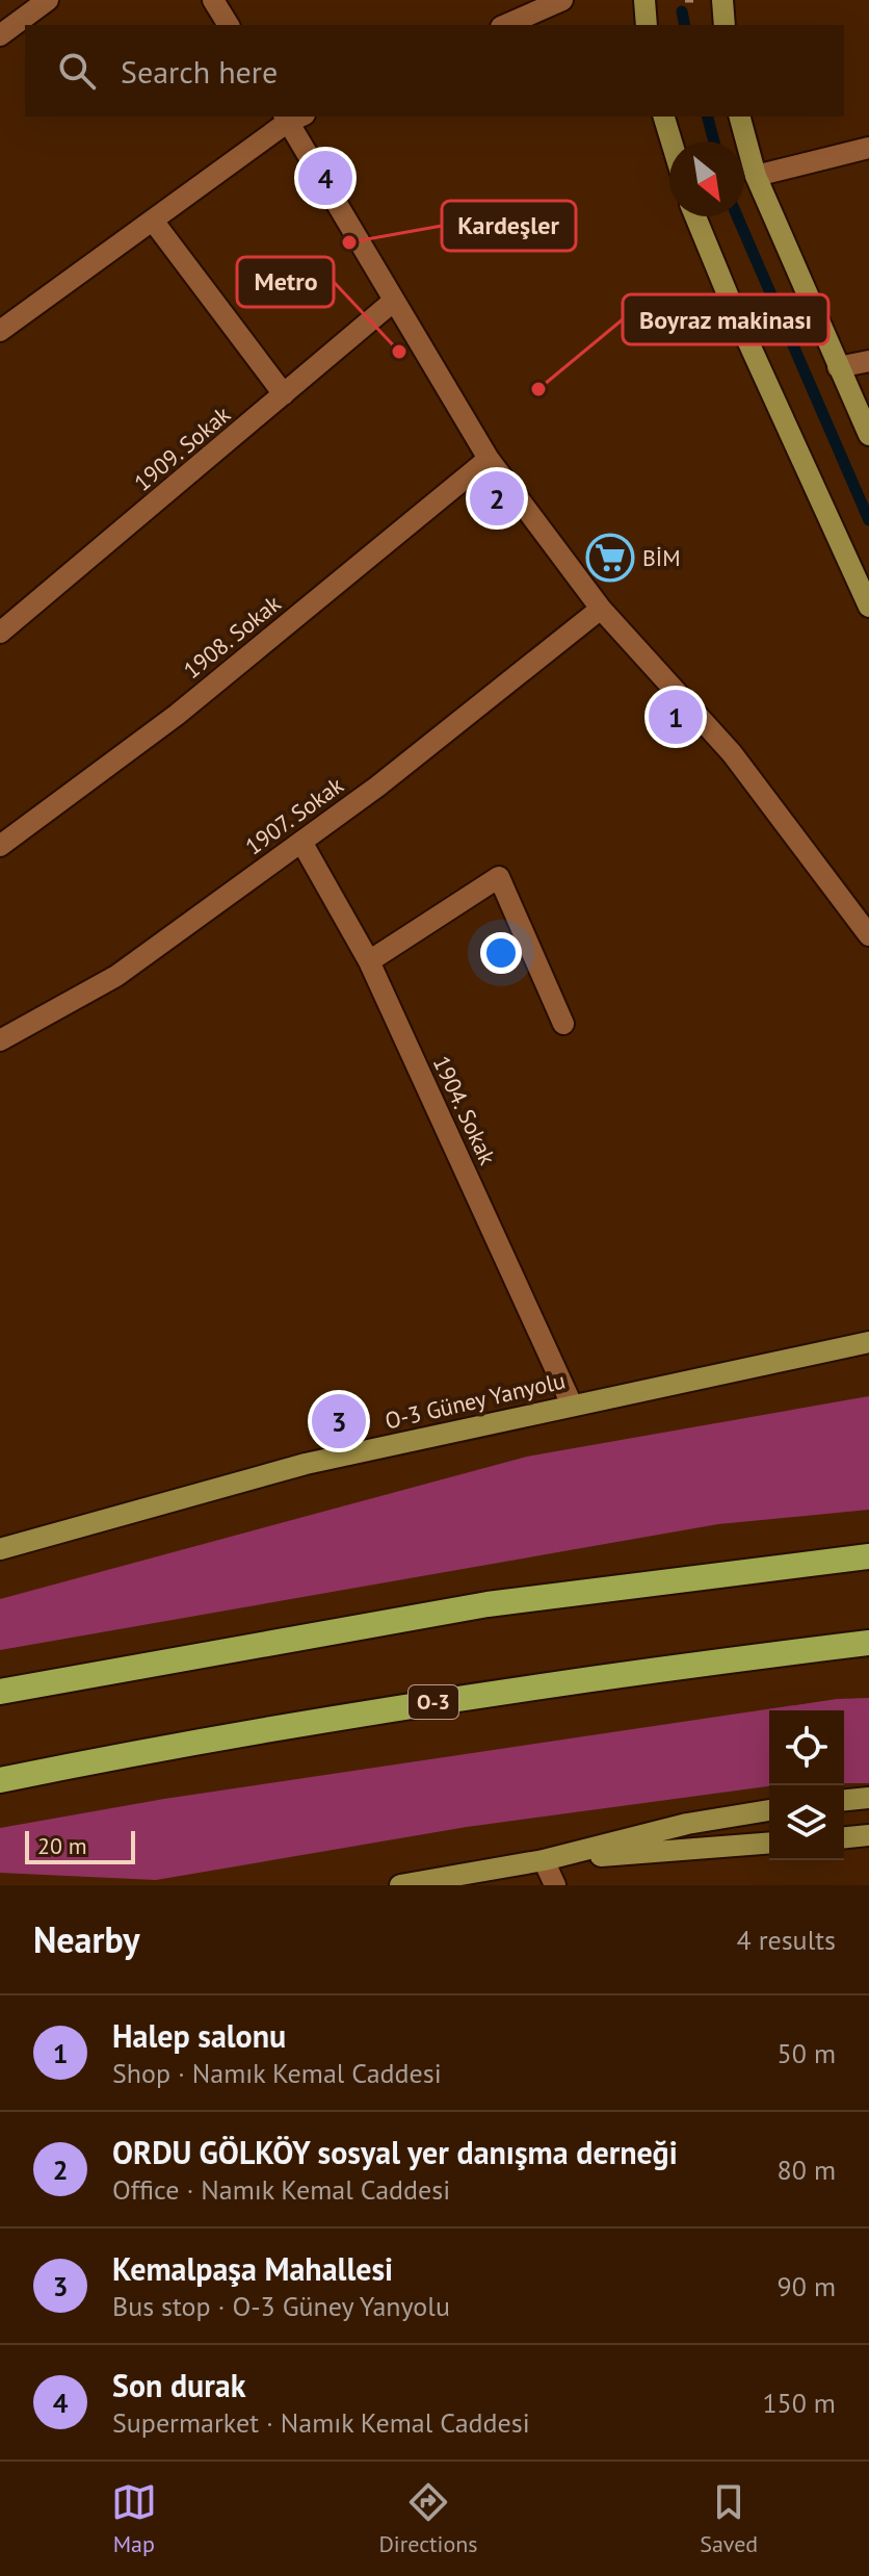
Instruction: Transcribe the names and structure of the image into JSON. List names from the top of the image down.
{
  "streets": {
    "highway": ["O-3"],
    "main road": ["O-3 Güney Yanyolu"],
    "street": [
      "1909. Sokak",
      "1908. Sokak",
      "1907. Sokak",
      "1904. Sokak"
    ]
  },
  "crossings": [
    ["1907. Sokak", "1904. Sokak"],
    ["1904. Sokak", "O-3 Güney Yanyolu"]
  ],
  "places": {
    "other": ["Kardeşler", "Metro", "Boyraz makinası"],
    "supermarket": ["BİM"]
  },
  "scale_bar": "20 m",
  "north": "bottom right",
  "page": {
    "search": "Search here",
    "pins": [
      "4",
      "2",
      "1",
      "3"
    ],
    "scale": "20 m",
    "heading": ["Nearby", "4 results"],
    "list": [
      {
        "mark": "1",
        "name": "Halep salonu",
        "note": "Shop · Namık Kemal Caddesi",
        "value": "50 m"
      },
      {
        "mark": "2",
        "name": "ORDU GÖLKÖY sosyal yer danışma derneği",
        "note": "Office · Namık Kemal Caddesi",
        "value": "80 m"
      },
      {
        "mark": "3",
        "name": "Kemalpaşa Mahallesi",
        "note": "Bus stop · O-3 Güney Yanyolu",
        "value": "90 m"
      },
      {
        "mark": "4",
        "name": "Son durak",
        "note": "Supermarket · Namık Kemal Caddesi",
        "value": "150 m"
      }
    ],
    "nav": ["Map", "Directions", "Saved"]
  }
}
